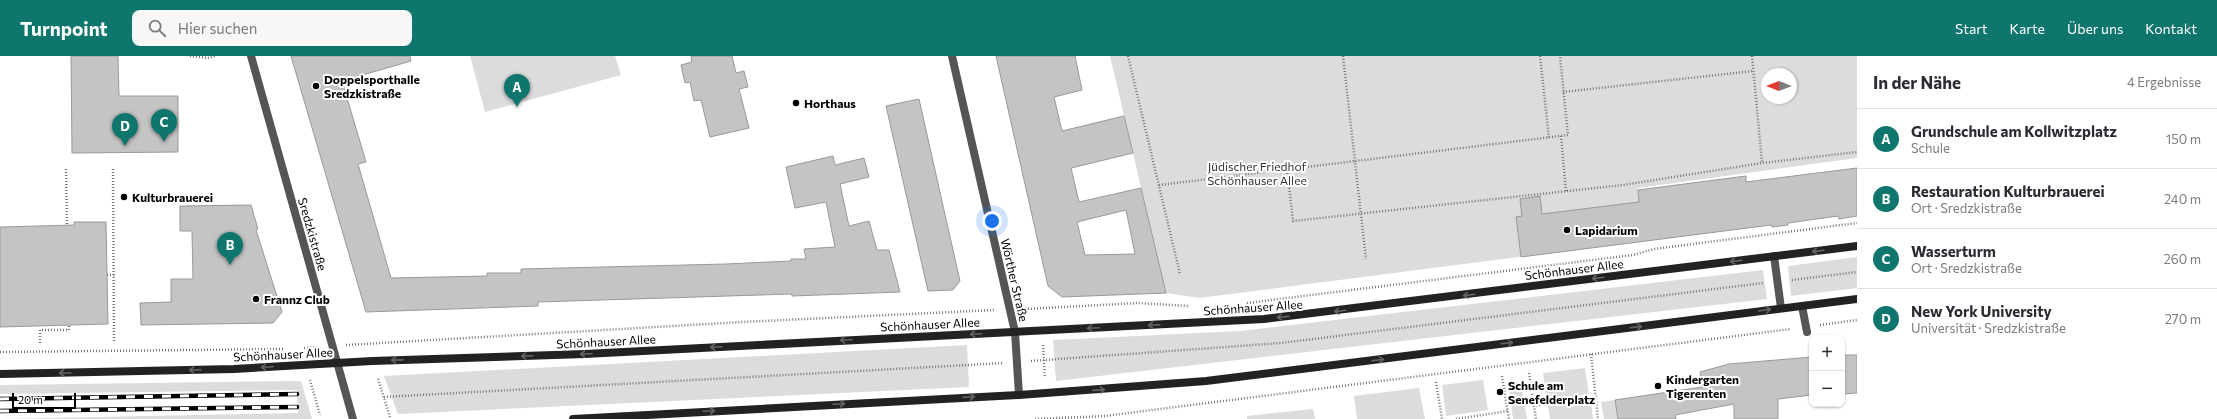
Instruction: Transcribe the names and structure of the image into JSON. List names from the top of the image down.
{
  "streets": {
    "main road": ["Schönhauser Allee"],
    "street": ["Sredzkistraße", "Wörther Straße"]
  },
  "crossings": [
    ["Sredzkistraße", "Schönhauser Allee"],
    ["Schönhauser Allee", "Wörther Straße"]
  ],
  "parks": ["Jüdischer Friedhof Schönhauser Allee"],
  "places": [
    "Doppelsporthalle Sredzkistraße",
    "Horthaus",
    "Kulturbrauerei",
    "Lapidarium",
    "Frannz Club",
    "Kindergarten Tigerenten",
    "Schule am Senefelderplatz"
  ],
  "scale_bar": "20 m",
  "north": "left",
  "page": {
    "header": "Turnpoint",
    "search": "Hier suchen",
    "nav": [
      "Start",
      "Karte",
      "Über uns",
      "Kontakt"
    ],
    "heading": ["In der Nähe", "4 Ergebnisse"],
    "pins": [
      "A",
      "C",
      "D",
      "B"
    ],
    "list": [
      {
        "mark": "A",
        "name": "Grundschule am Kollwitzplatz",
        "note": "Schule",
        "value": "150 m"
      },
      {
        "mark": "B",
        "name": "Restauration Kulturbrauerei",
        "note": "Ort · Sredzkistraße",
        "value": "240 m"
      },
      {
        "mark": "C",
        "name": "Wasserturm",
        "note": "Ort · Sredzkistraße",
        "value": "260 m"
      },
      {
        "mark": "D",
        "name": "New York University",
        "note": "Universität · Sredzkistraße",
        "value": "270 m"
      }
    ],
    "map_buttons": ["+", "−"],
    "scale": "20 m"
  }
}
